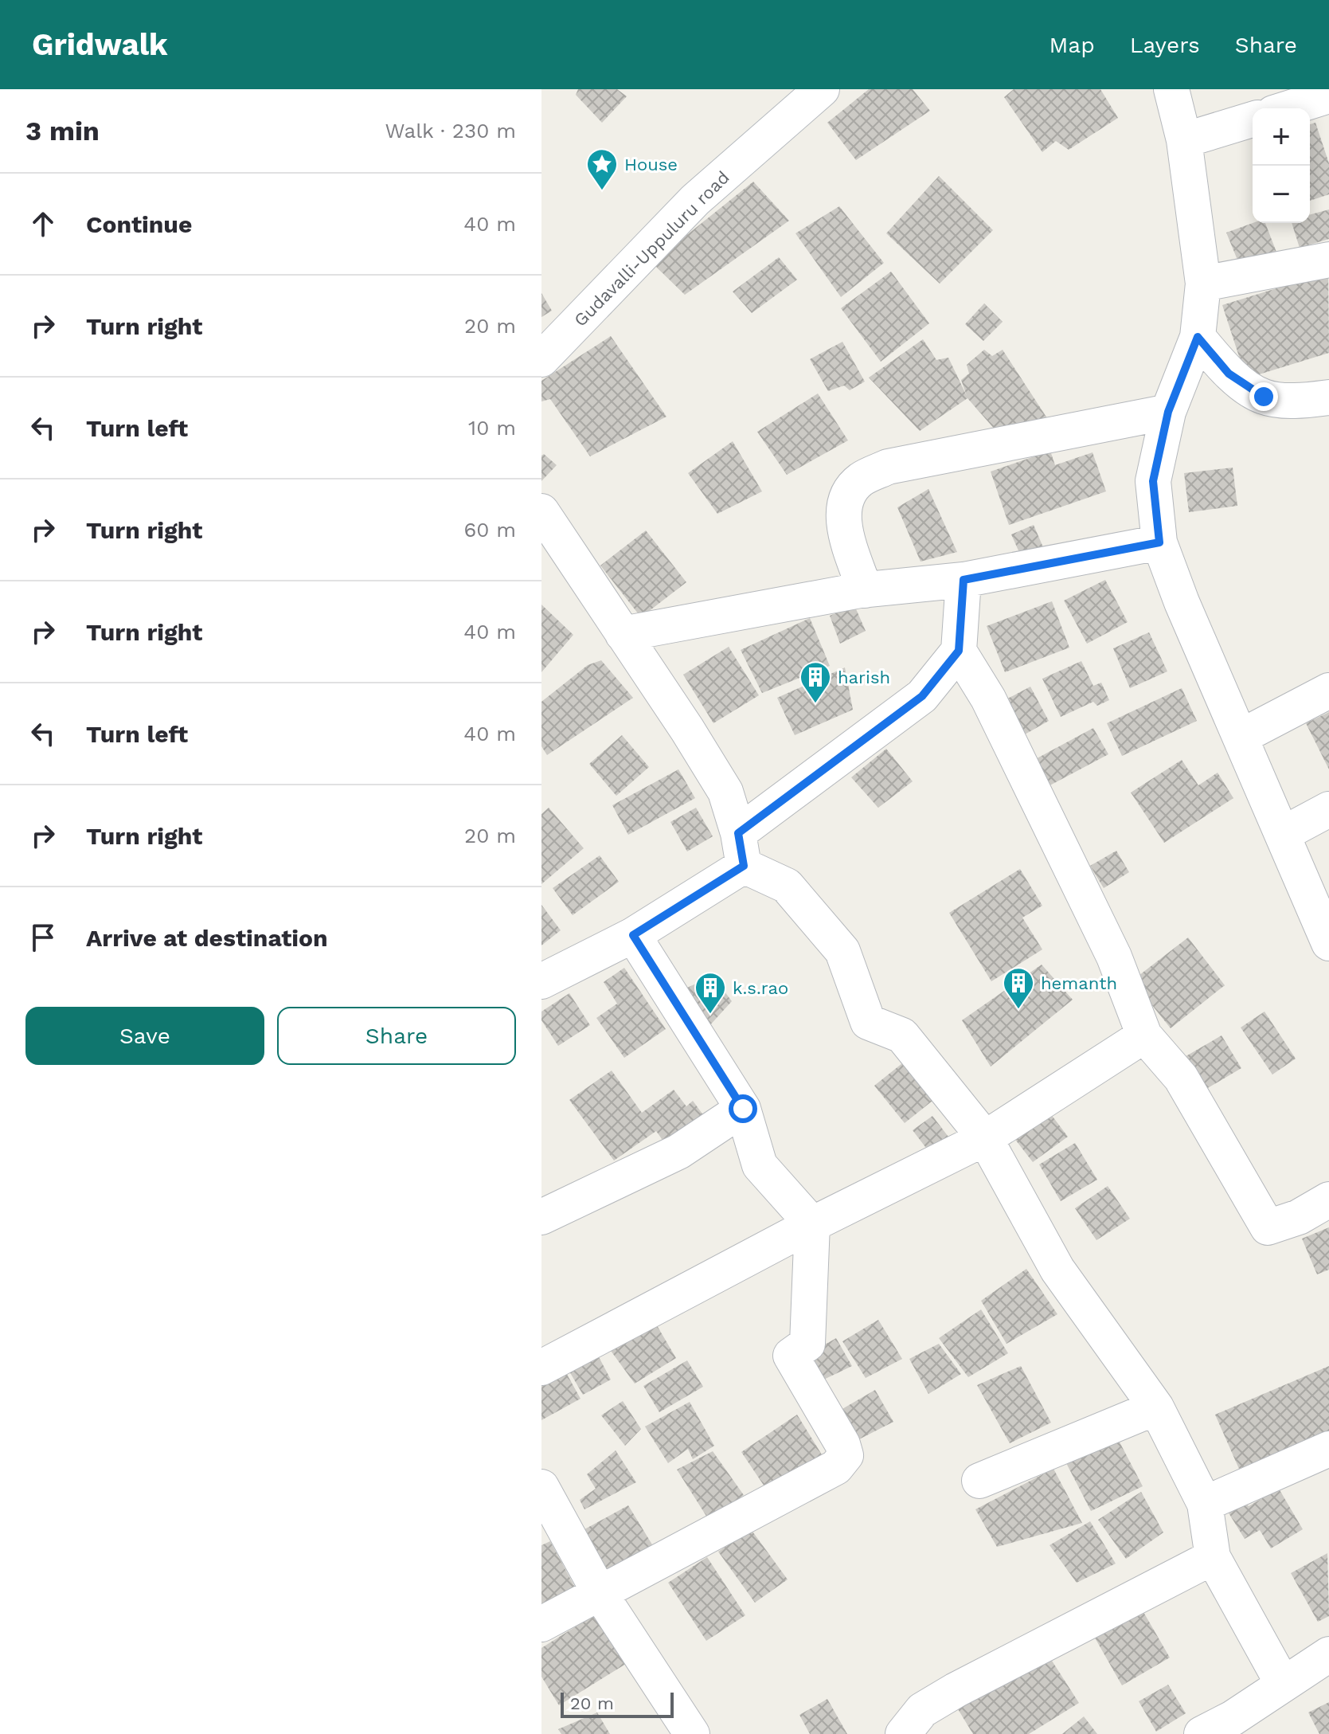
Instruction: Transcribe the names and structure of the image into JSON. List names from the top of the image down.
{
  "streets": {
    "street": ["Gudavalli-Uppuluru road"]
  },
  "places": {
    "place": ["House"],
    "building": ["harish", "hemanth", "k.s.rao"]
  },
  "scale_bar": "20 m",
  "page": {
    "header": "Gridwalk",
    "nav": ["Map", "Layers", "Share"],
    "heading": ["3 min", "Walk · 230 m"],
    "map_buttons": ["+", "−"],
    "list": [
      ["Continue", "40 m"],
      ["Turn right", "20 m"],
      ["Turn left", "10 m"],
      ["Turn right", "60 m"],
      ["Turn right", "40 m"],
      ["Turn left", "40 m"],
      ["Turn right", "20 m"],
      "Arrive at destination"
    ],
    "buttons": ["Save", "Share"],
    "scale": "20 m"
  }
}
